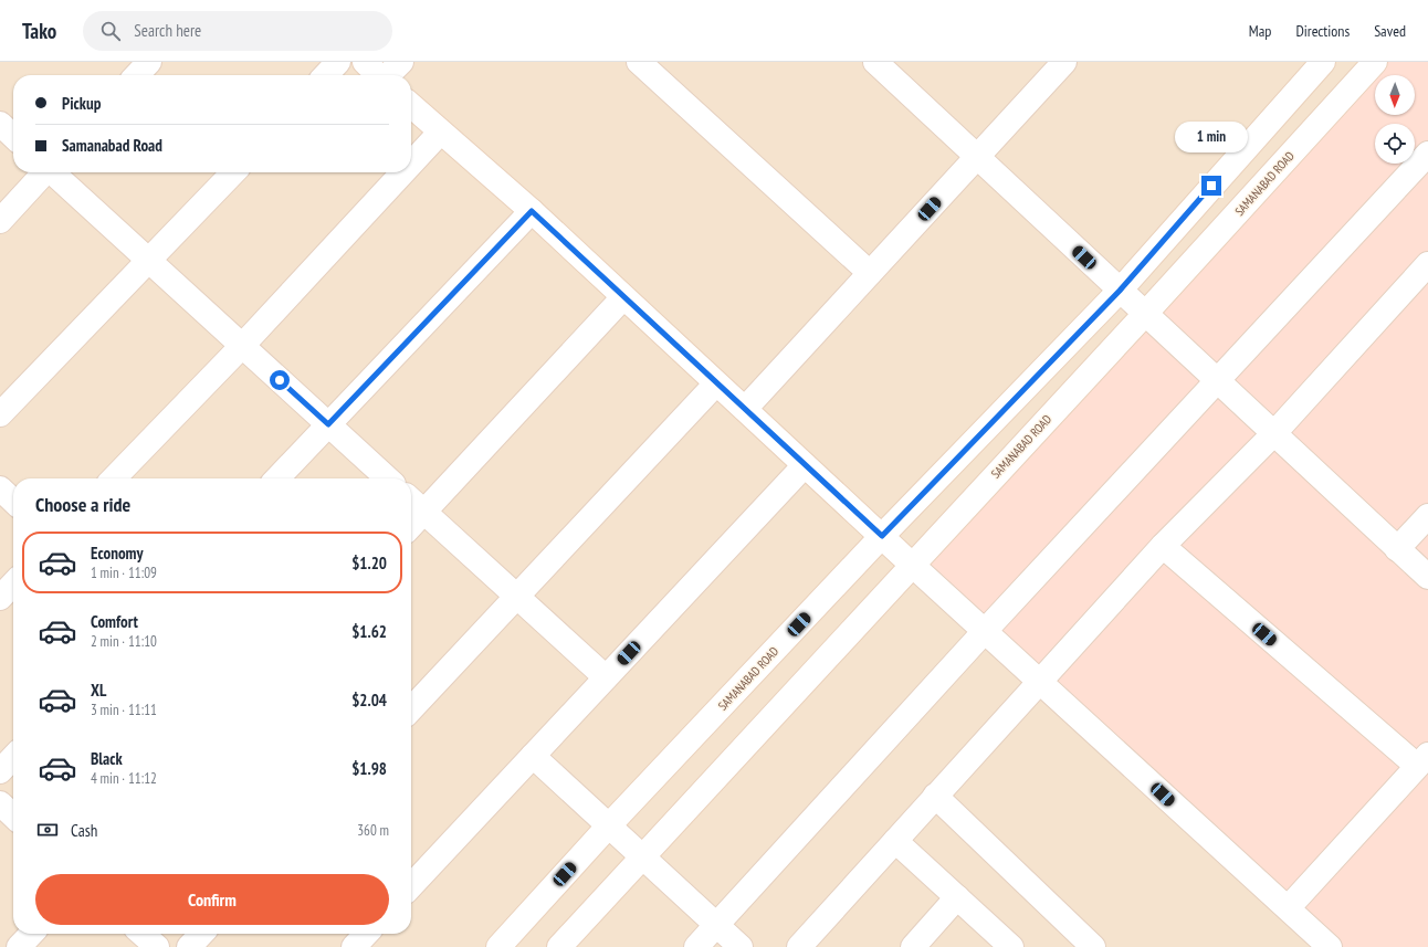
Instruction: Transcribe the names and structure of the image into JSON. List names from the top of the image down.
{
  "streets": {
    "street": ["SAMANABAD ROAD"]
  },
  "north": "bottom",
  "page": {
    "header": "Tako",
    "search": "Search here",
    "nav": ["Map", "Directions", "Saved"],
    "banner": ["Pickup", "Samanabad Road"],
    "bubble": "1 min",
    "heading": "Choose a ride",
    "list": [
      {
        "name": "Economy",
        "note": "1 min · 11:09",
        "value": "$1.20"
      },
      {
        "name": "Comfort",
        "note": "2 min · 11:10",
        "value": "$1.62"
      },
      {
        "name": "XL",
        "note": "3 min · 11:11",
        "value": "$2.04"
      },
      {
        "name": "Black",
        "note": "4 min · 11:12",
        "value": "$1.98"
      }
    ],
    "pay": ["Cash", "360 m"],
    "buttons": "Confirm"
  }
}
